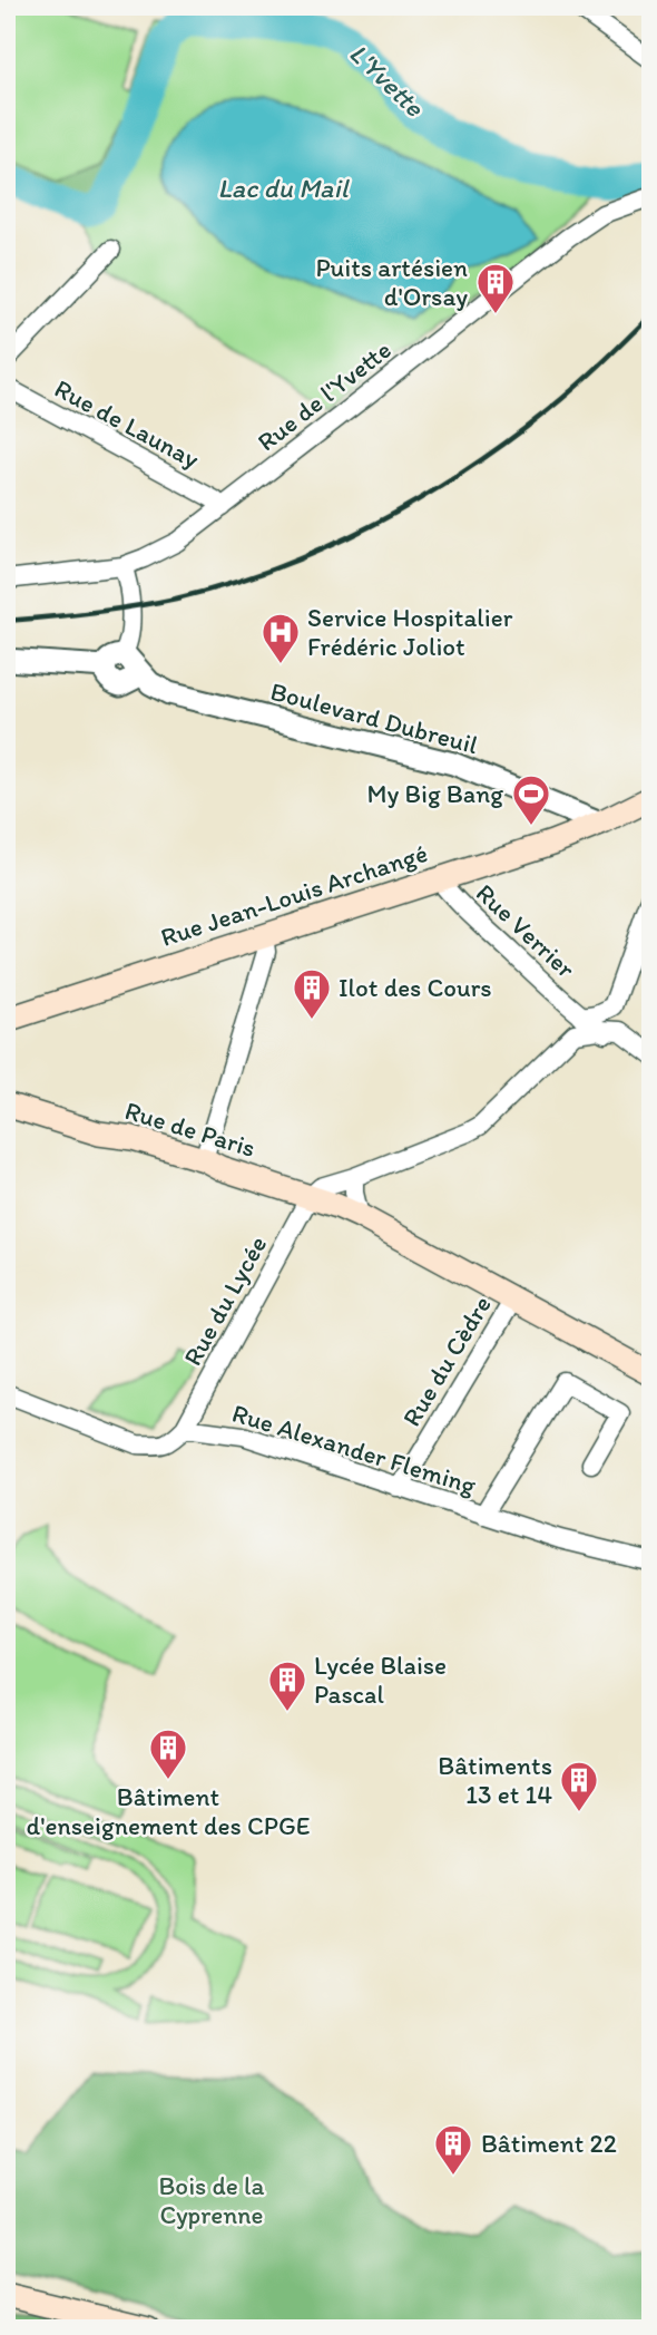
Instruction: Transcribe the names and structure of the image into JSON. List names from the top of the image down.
{
  "streets": {
    "main road": ["Rue Jean-Louis Archangé", "Rue de Paris"],
    "street": [
      "Rue de l'Yvette",
      "Rue de Launay",
      "Boulevard Dubreuil",
      "Rue Verrier",
      "Rue du Lycée",
      "Rue du Cèdre",
      "Rue Alexander Fleming"
    ]
  },
  "crossings": [
    ["Rue de l'Yvette", "Rue de Launay"],
    ["Boulevard Dubreuil", "Rue Jean-Louis Archangé"],
    ["Rue Jean-Louis Archangé", "Rue Verrier"],
    ["Rue de Paris", "Rue du Lycée"],
    ["Rue de Paris", "Rue du Cèdre"],
    ["Rue du Lycée", "Rue Alexander Fleming"],
    ["Rue du Cèdre", "Rue Alexander Fleming"]
  ],
  "water": ["L'Yvette", "Lac du Mail"],
  "parks": ["Bois de la Cyprenne"],
  "places": {
    "building": [
      "Puits artésien d'Orsay",
      "Ilot des Cours",
      "Lycée Blaise Pascal",
      "Bâtiment d'enseignement des CPGE",
      "Bâtiments 13 et 14",
      "Bâtiment 22"
    ],
    "hospital": ["Service Hospitalier Frédéric Joliot"],
    "sports": ["My Big Bang"]
  }
}
